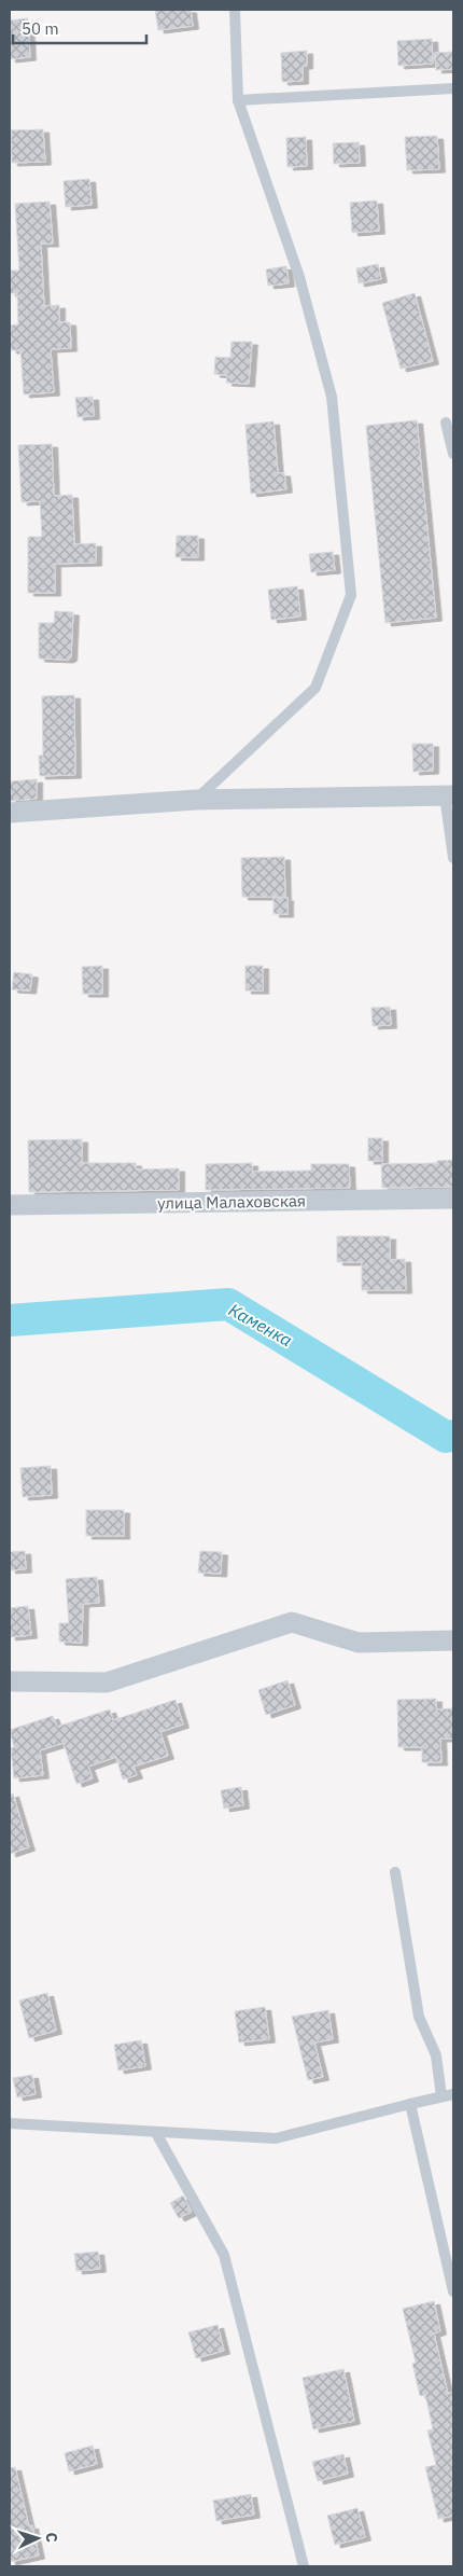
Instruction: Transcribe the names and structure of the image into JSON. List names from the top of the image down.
{
  "streets": {
    "street": ["улица Малаховская"]
  },
  "water": ["Каменка"],
  "scale_bar": "50 m",
  "north": "right"
}
